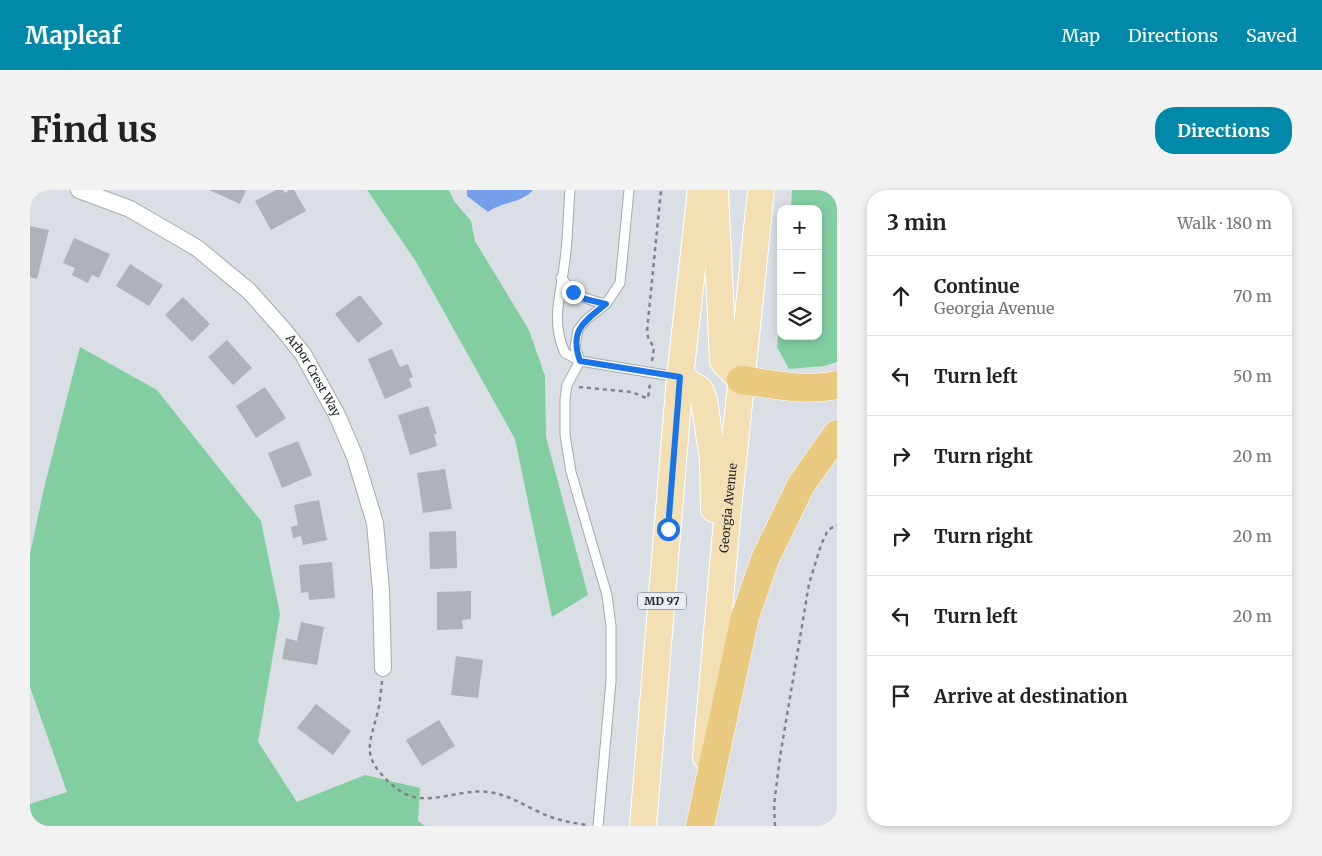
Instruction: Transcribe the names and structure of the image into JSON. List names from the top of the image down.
{
  "streets": {
    "main road": ["Georgia Avenue", "MD 97"],
    "street": ["Arbor Crest Way"]
  },
  "page": {
    "header": "Mapleaf",
    "nav": ["Map", "Directions", "Saved"],
    "buttons": "Directions",
    "title": "Find us",
    "heading": ["3 min", "Walk · 180 m"],
    "map_buttons": ["+", "−"],
    "list": [
      ["Continue", "Georgia Avenue", "70 m"],
      ["Turn left", "50 m"],
      ["Turn right", "20 m"],
      ["Turn right", "20 m"],
      ["Turn left", "20 m"],
      "Arrive at destination"
    ]
  }
}
